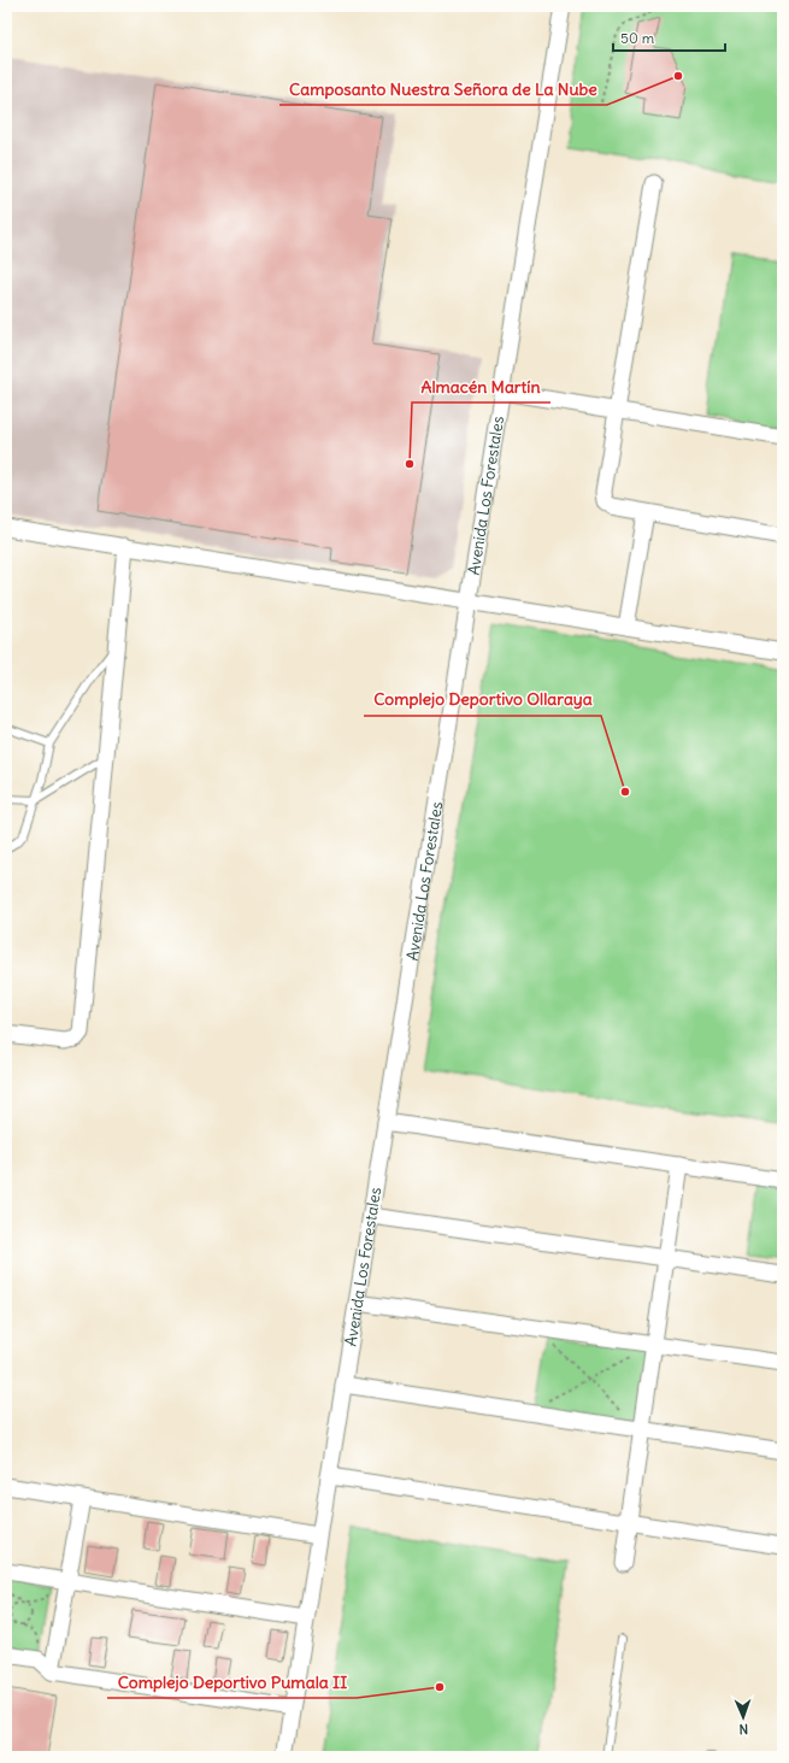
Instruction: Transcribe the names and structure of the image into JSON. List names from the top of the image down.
{
  "streets": {
    "street": ["Avenida Los Forestales"]
  },
  "places": [
    "Camposanto Nuestra Señora de La Nube",
    "Almacén Martín",
    "Complejo Deportivo Ollaraya",
    "Complejo Deportivo Pumala II"
  ],
  "scale_bar": "50 m",
  "north": "bottom"
}
